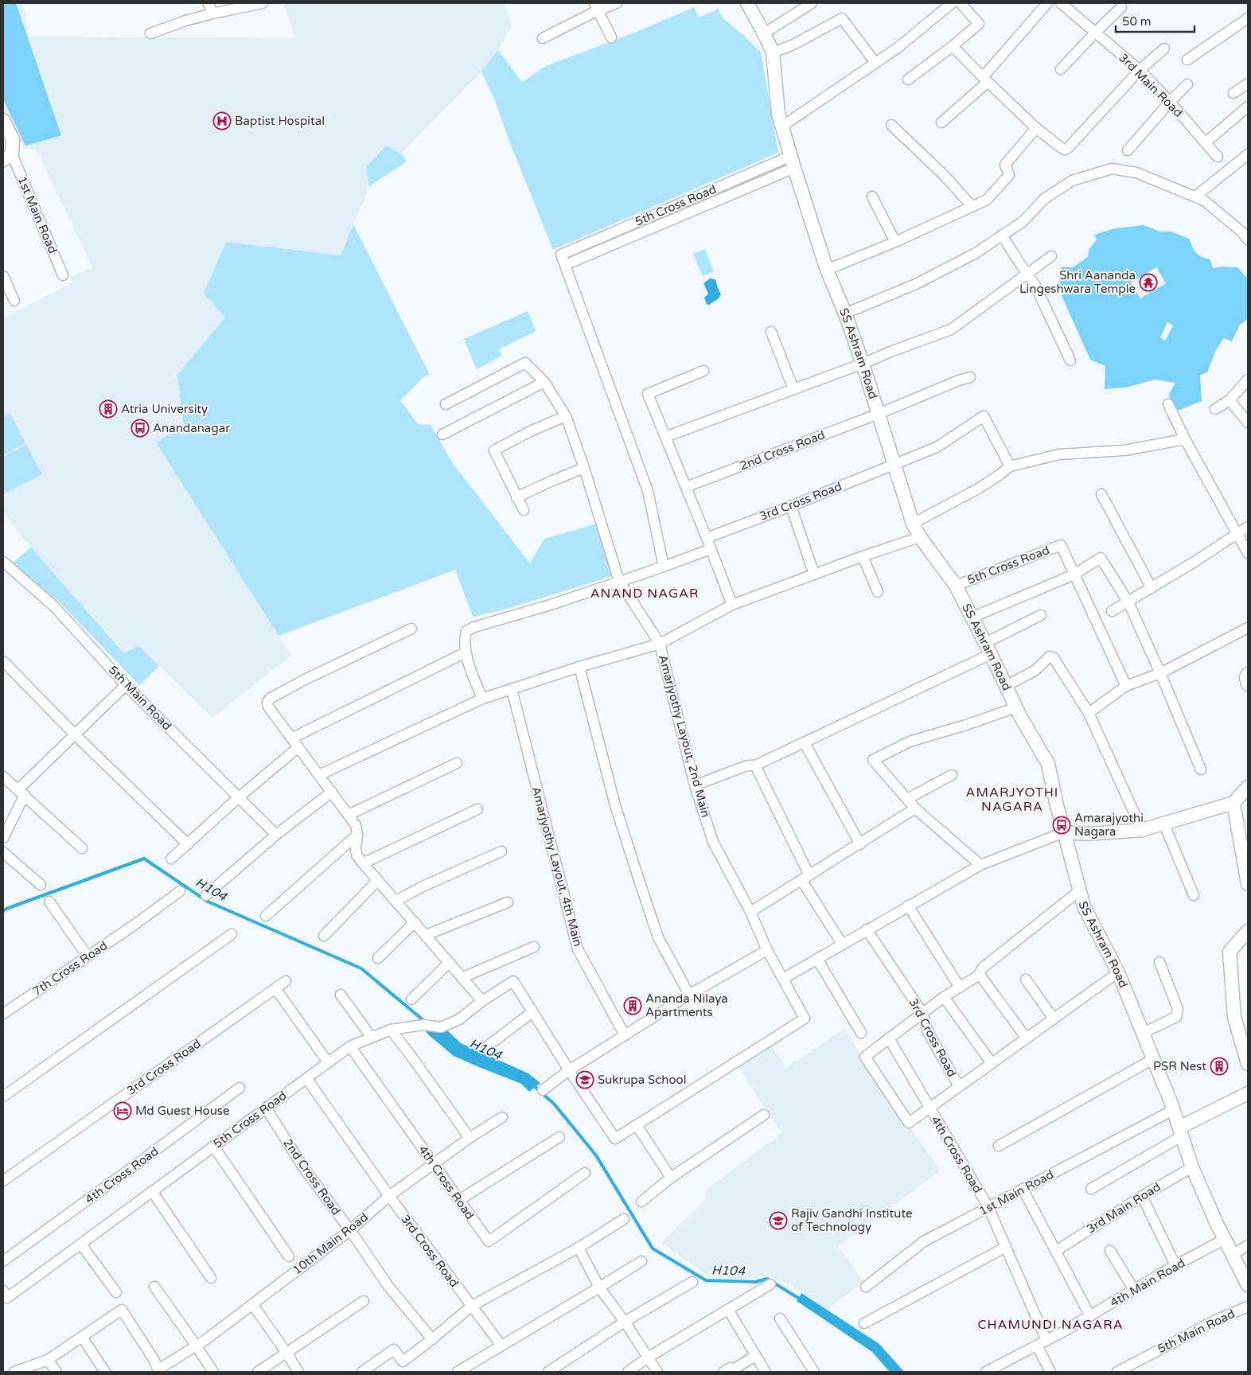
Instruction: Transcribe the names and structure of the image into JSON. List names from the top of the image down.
{
  "streets": {
    "street": [
      "3rd Main Road",
      "5th Cross Road",
      "1st Main Road",
      "SS Ashram Road",
      "2nd Cross Road",
      "3rd Cross Road",
      "5th Main Road",
      "Amarjyothy Layout, 2nd Main",
      "Amarjyothy Layout, 4th Main",
      "7th Cross Road",
      "4th Cross Road",
      "10th Main Road",
      "4th Main Road"
    ]
  },
  "crossings": [
    ["3rd Main Road", "SS Ashram Road"],
    ["5th Cross Road", "SS Ashram Road"],
    ["5th Cross Road", "2nd Cross Road"],
    ["5th Cross Road", "3rd Cross Road"],
    ["5th Cross Road", "4th Cross Road"],
    ["1st Main Road", "SS Ashram Road"],
    ["1st Main Road", "4th Cross Road"],
    ["SS Ashram Road", "2nd Cross Road"],
    ["SS Ashram Road", "3rd Cross Road"],
    ["SS Ashram Road", "4th Main Road"],
    ["2nd Cross Road", "10th Main Road"],
    ["3rd Cross Road", "10th Main Road"],
    ["4th Cross Road", "10th Main Road"],
    ["4th Cross Road", "4th Main Road"]
  ],
  "districts": ["ANAND NAGAR", "AMARJYOTHI NAGARA", "CHAMUNDI NAGARA"],
  "water": ["H104"],
  "places": {
    "hospital": ["Baptist Hospital"],
    "temple": ["Shri Aananda Lingeshwara Temple"],
    "building": ["Atria University", "Ananda Nilaya Apartments", "PSR Nest"],
    "bus stop": ["Anandanagar", "Amarajyothi Nagara"],
    "school or university": ["Sukrupa School", "Rajiv Gandhi Institute of Technology"],
    "hotel": ["Md Guest House"]
  },
  "scale_bar": "50 m"
}
